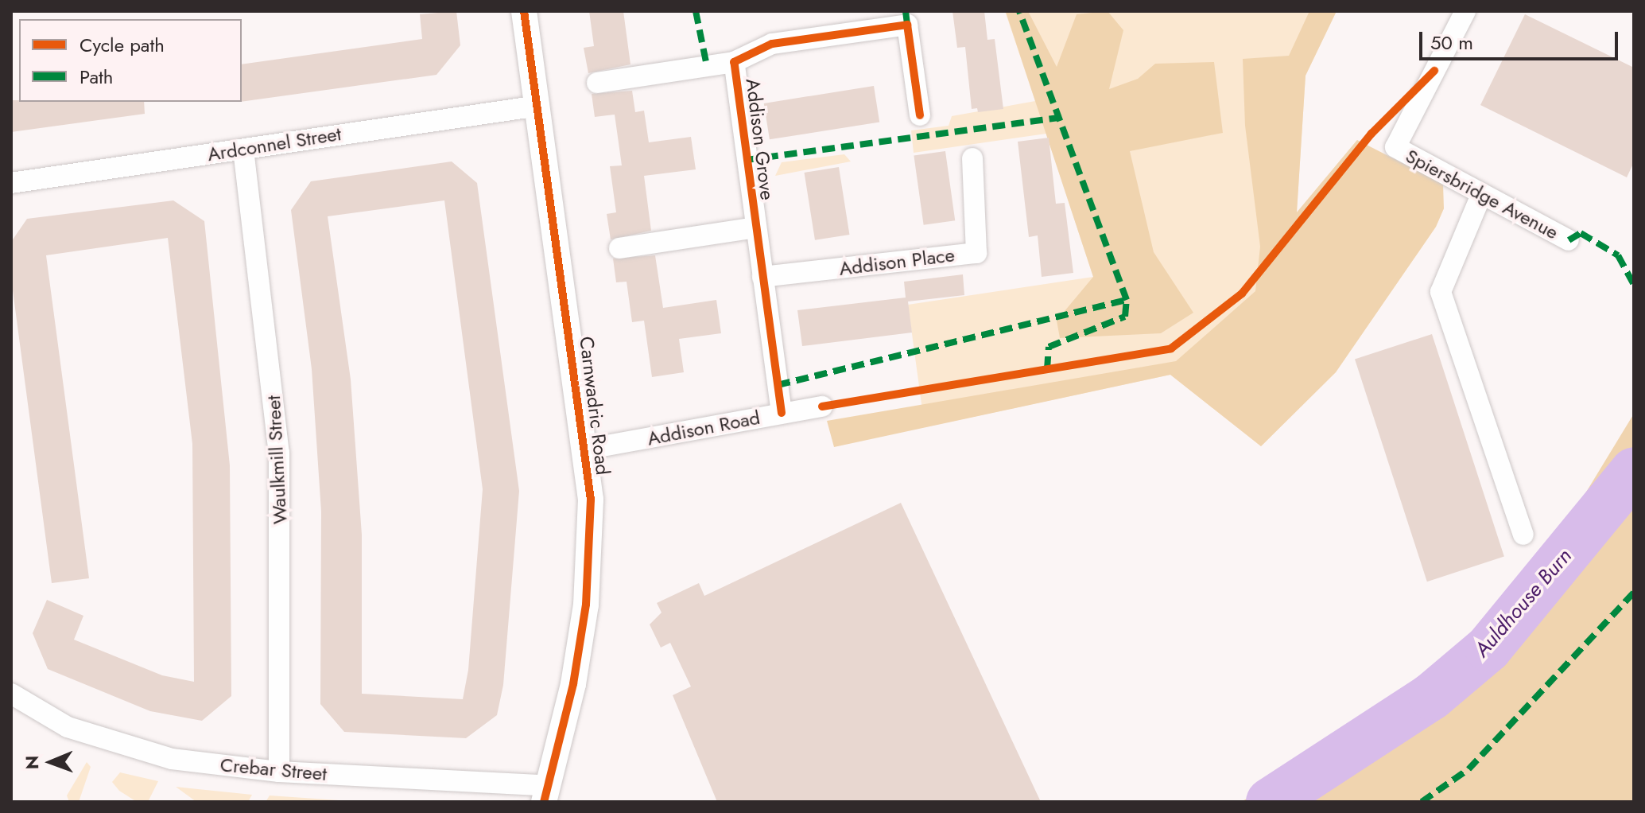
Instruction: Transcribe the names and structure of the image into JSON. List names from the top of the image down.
{
  "streets": {
    "street": [
      "Addison Grove",
      "Ardconnel Street",
      "Spiersbridge Avenue",
      "Addison Place",
      "Carnwadric Road",
      "Addison Road",
      "Waulkmill Street",
      "Crebar Street"
    ]
  },
  "crossings": [
    ["Addison Grove", "Addison Place"],
    ["Addison Grove", "Addison Road"],
    ["Ardconnel Street", "Carnwadric Road"],
    ["Ardconnel Street", "Waulkmill Street"],
    ["Carnwadric Road", "Addison Road"],
    ["Carnwadric Road", "Crebar Street"],
    ["Waulkmill Street", "Crebar Street"]
  ],
  "water": ["Auldhouse Burn"],
  "legend": ["Cycle path", "Path"],
  "scale_bar": "50 m",
  "north": "left"
}
